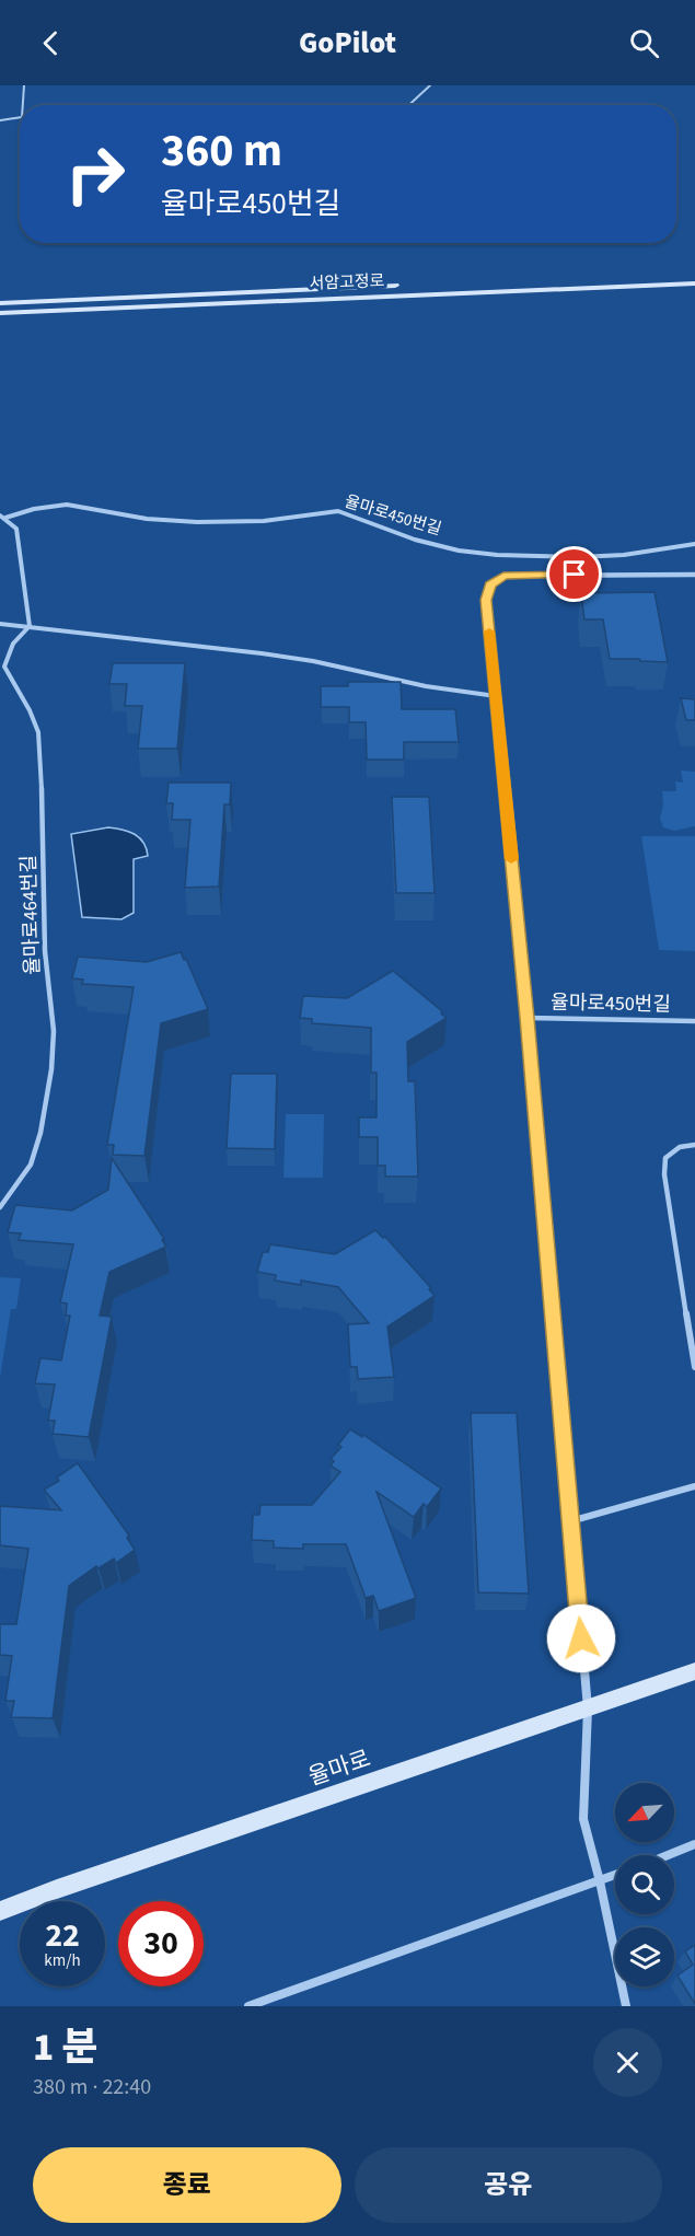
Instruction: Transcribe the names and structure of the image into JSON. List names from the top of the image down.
{
  "streets": {
    "main road": ["서암고정로", "율마로"],
    "street": ["율마로450번길"],
    "lane": ["율마로464번길"]
  },
  "crossings": [
    ["율마로450번길", "율마로"]
  ],
  "north": "bottom left",
  "page": {
    "header": "GoPilot",
    "turn": ["360 m", "율마로450번길"],
    "speed": "22 km/h",
    "limit": "30",
    "heading": ["1 분", "380 m · 22:40"],
    "buttons": ["종료", "공유"]
  }
}
